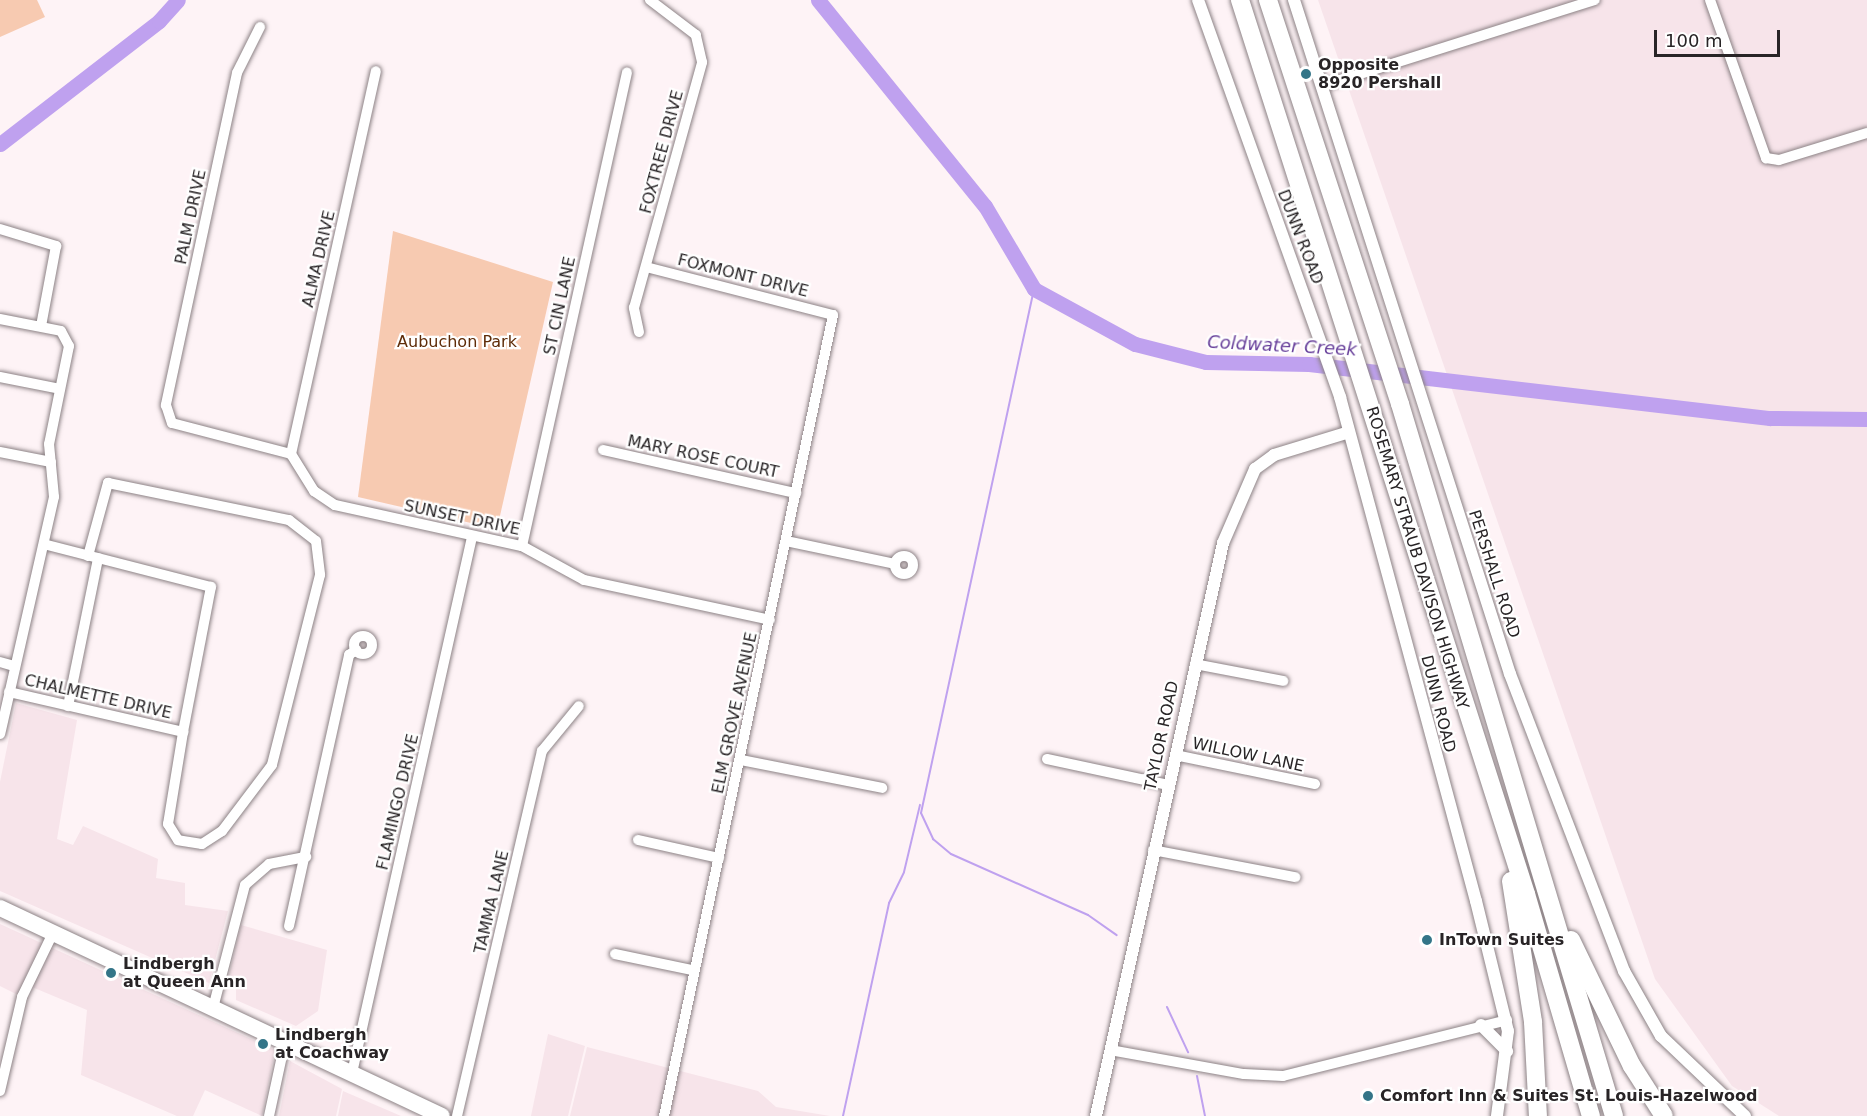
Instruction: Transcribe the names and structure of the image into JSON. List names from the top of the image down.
{
  "streets": {
    "highway": ["ROSEMARY STRAUB DAVISON HIGHWAY"],
    "street": [
      "FOXTREE DRIVE",
      "PALM DRIVE",
      "DUNN ROAD",
      "ALMA DRIVE",
      "FOXMONT DRIVE",
      "ST CIN LANE",
      "MARY ROSE COURT",
      "SUNSET DRIVE",
      "PERSHALL ROAD",
      "CHALMETTE DRIVE",
      "ELM GROVE AVENUE",
      "TAYLOR ROAD",
      "WILLOW LANE",
      "FLAMINGO DRIVE",
      "TAMMA LANE"
    ]
  },
  "crossings": [
    ["FOXTREE DRIVE", "FOXMONT DRIVE"],
    ["PALM DRIVE", "ALMA DRIVE"],
    ["PALM DRIVE", "SUNSET DRIVE"],
    ["DUNN ROAD", "TAYLOR ROAD"],
    ["ALMA DRIVE", "SUNSET DRIVE"],
    ["FOXMONT DRIVE", "ELM GROVE AVENUE"],
    ["ST CIN LANE", "SUNSET DRIVE"],
    ["MARY ROSE COURT", "ELM GROVE AVENUE"],
    ["SUNSET DRIVE", "ELM GROVE AVENUE"],
    ["SUNSET DRIVE", "FLAMINGO DRIVE"],
    ["TAYLOR ROAD", "WILLOW LANE"]
  ],
  "water": ["Coldwater Creek"],
  "parks": ["Aubuchon Park"],
  "places": [
    "Opposite 8920 Pershall",
    "InTown Suites",
    "Lindbergh at Queen Ann",
    "Lindbergh at Coachway",
    "Comfort Inn & Suites St. Louis-Hazelwood"
  ],
  "scale_bar": "100 m"
}
